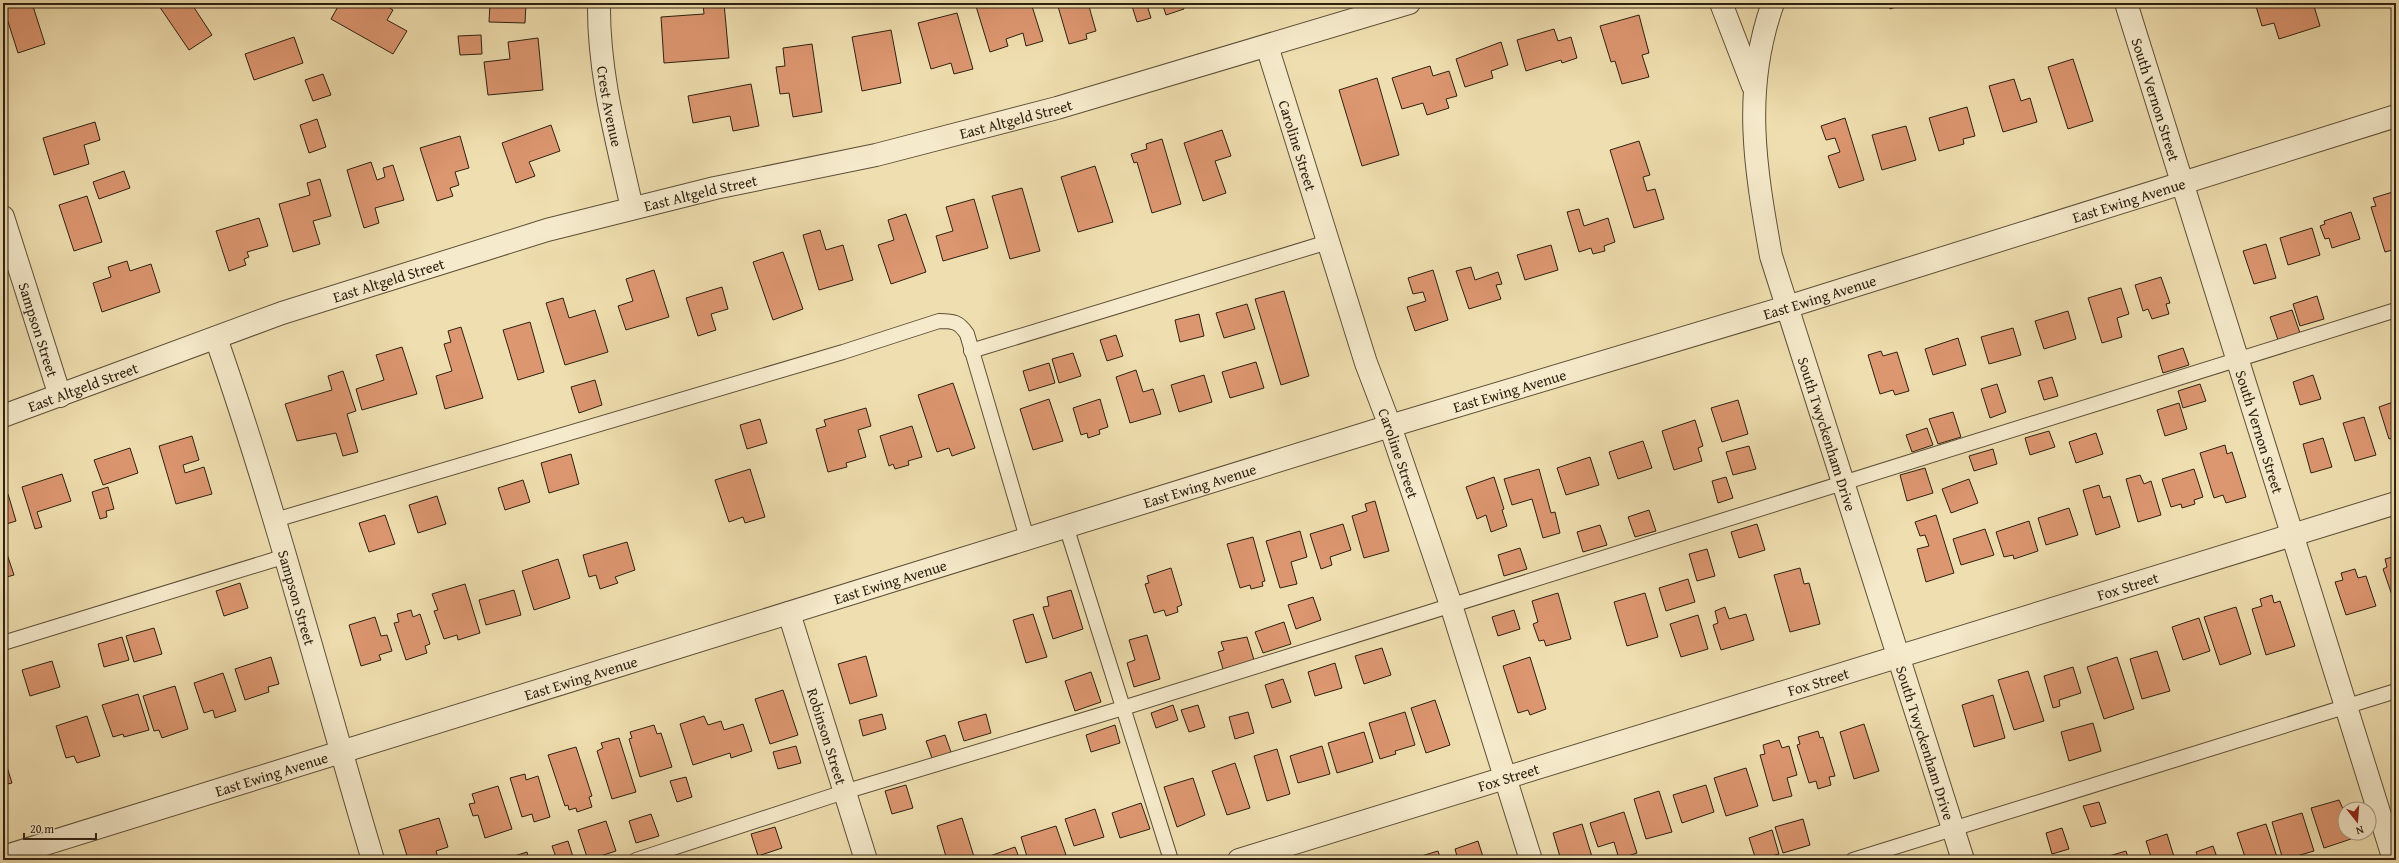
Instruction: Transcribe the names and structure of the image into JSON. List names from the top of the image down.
{
  "streets": {
    "street": [
      "South Vernon Street",
      "Crest Avenue",
      "East Altgeld Street",
      "Caroline Street",
      "East Ewing Avenue",
      "Sampson Street",
      "South Twyckenham Drive",
      "Fox Street",
      "Robinson Street"
    ]
  },
  "crossings": [
    ["South Vernon Street", "East Ewing Avenue"],
    ["South Vernon Street", "Fox Street"],
    ["Crest Avenue", "East Altgeld Street"],
    ["East Altgeld Street", "Caroline Street"],
    ["East Altgeld Street", "Sampson Street"],
    ["Caroline Street", "East Ewing Avenue"],
    ["Caroline Street", "Fox Street"],
    ["East Ewing Avenue", "Sampson Street"],
    ["East Ewing Avenue", "South Twyckenham Drive"],
    ["East Ewing Avenue", "Robinson Street"],
    ["South Twyckenham Drive", "Fox Street"]
  ],
  "scale_bar": "20 m",
  "north": "bottom"
}
